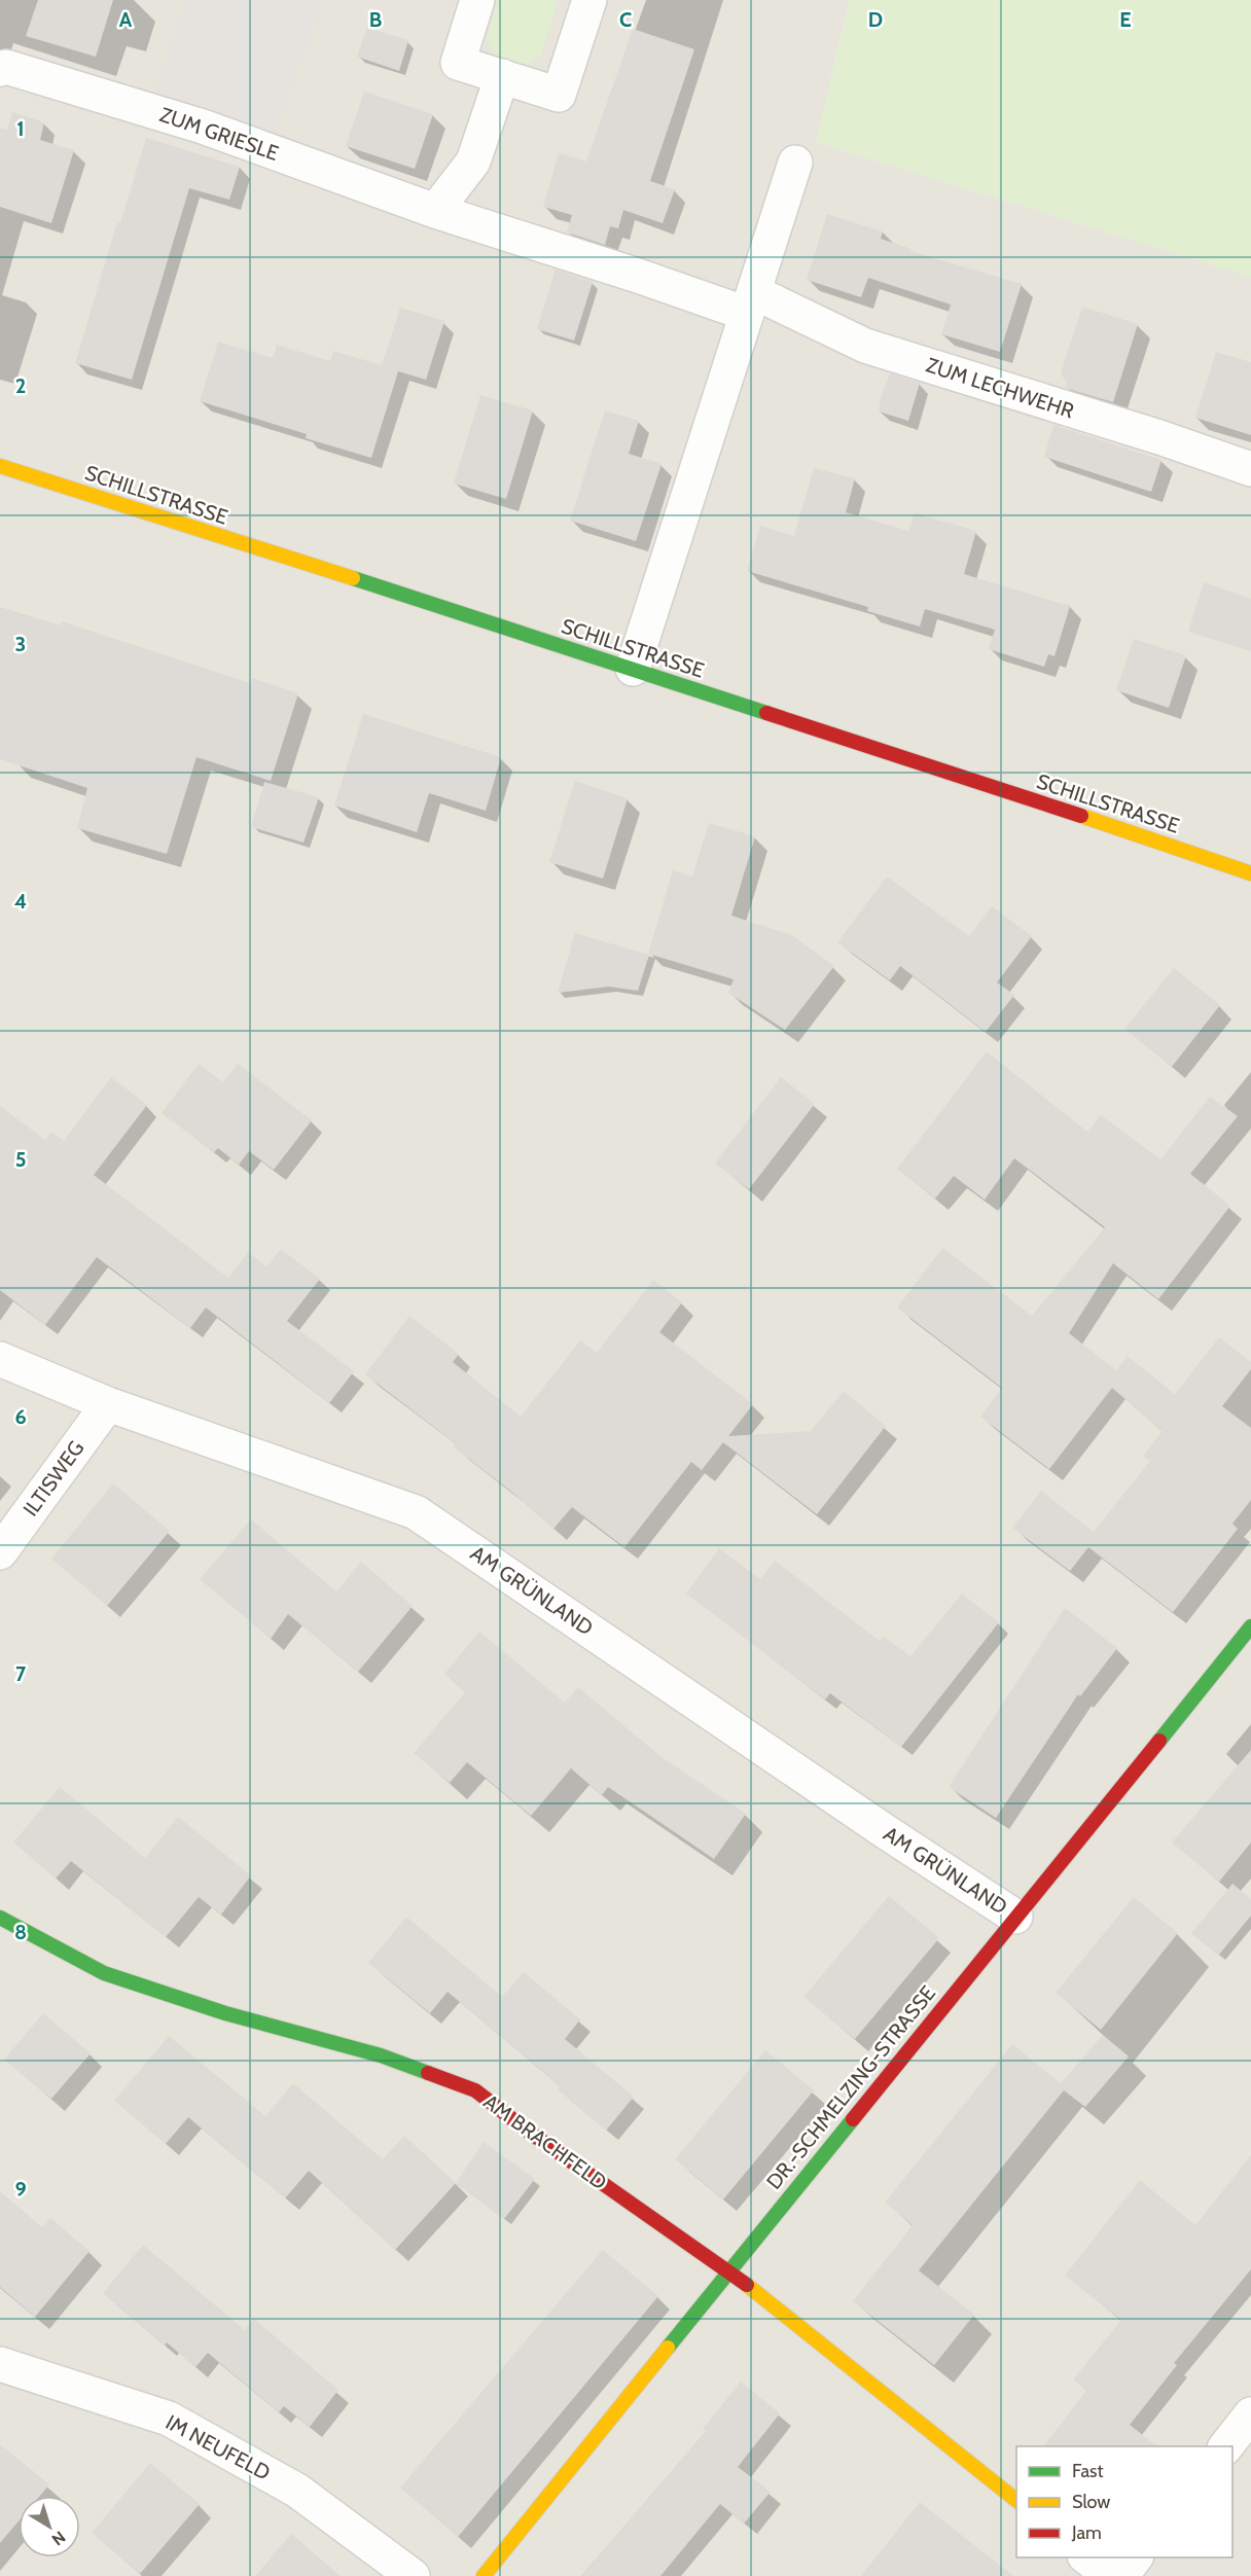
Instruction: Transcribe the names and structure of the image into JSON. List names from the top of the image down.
{
  "streets": {
    "street": [
      "ZUM GRIESLE",
      "ZUM LECHWEHR",
      "SCHILLSTRASSE",
      "ILTISWEG",
      "AM GRÜNLAND",
      "DR.-SCHMELZING-STRASSE",
      "AM BRACHFELD",
      "IM NEUFELD"
    ]
  },
  "crossings": [
    ["ZUM GRIESLE", "ZUM LECHWEHR"],
    ["ILTISWEG", "AM GRÜNLAND"],
    ["AM GRÜNLAND", "DR.-SCHMELZING-STRASSE"],
    ["DR.-SCHMELZING-STRASSE", "AM BRACHFELD"]
  ],
  "legend": ["Fast", "Slow", "Jam"],
  "north": "bottom right",
  "grid": {
    "columns": [
      "A",
      "B",
      "C",
      "D",
      "E"
    ],
    "rows": [
      "1",
      "2",
      "3",
      "4",
      "5",
      "6",
      "7",
      "8",
      "9"
    ]
  }
}
